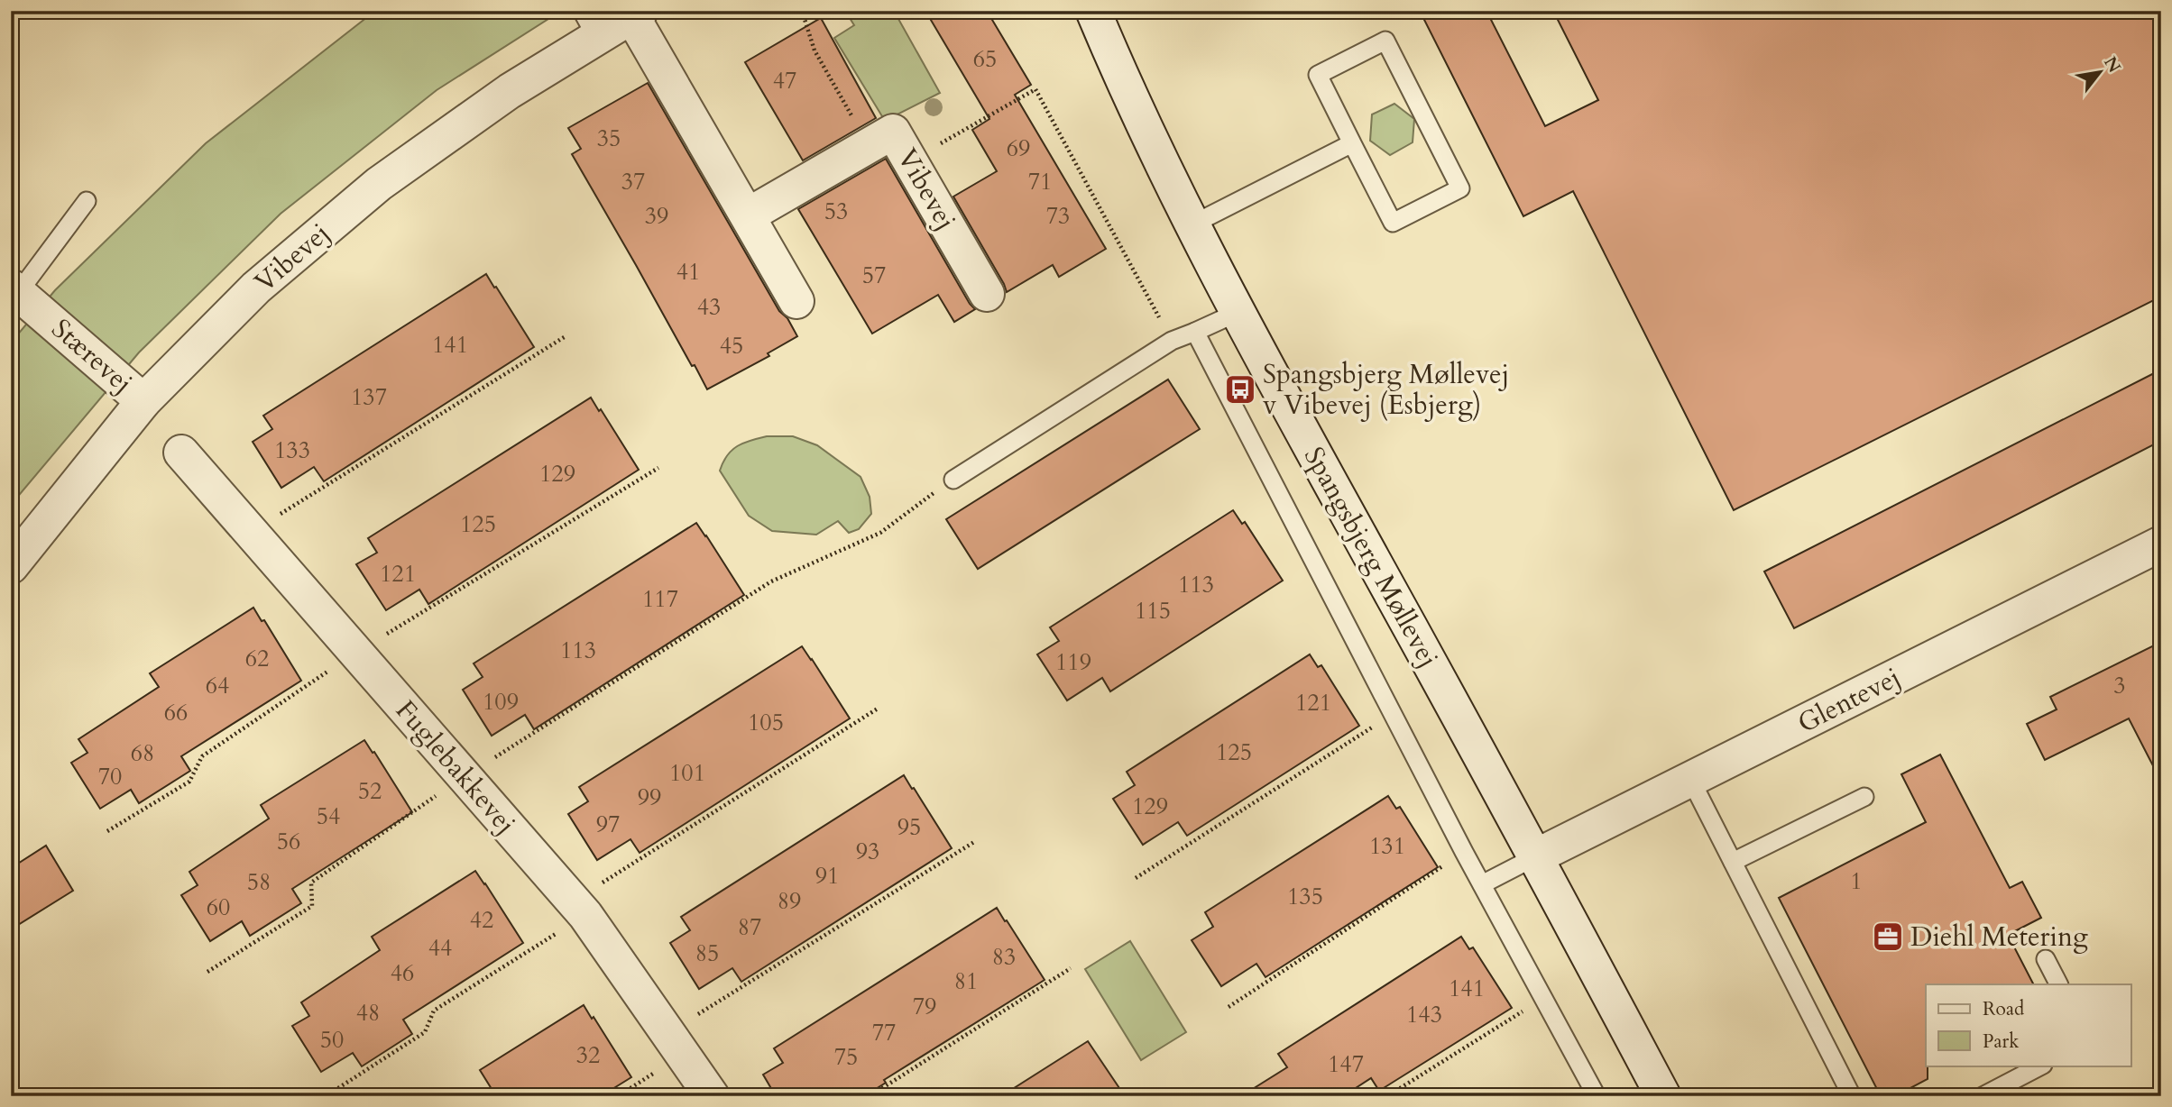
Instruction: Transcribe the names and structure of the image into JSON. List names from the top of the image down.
{
  "streets": {
    "street": [
      "Vibevej",
      "Stærevej",
      "Spangsbjerg Møllevej",
      "Glentevej",
      "Fuglebakkevej"
    ]
  },
  "crossings": [
    ["Vibevej", "Stærevej"],
    ["Spangsbjerg Møllevej", "Glentevej"]
  ],
  "places": {
    "bus stop": ["Spangsbjerg Møllevej v Vibevej (Esbjerg)"],
    "office": ["Diehl Metering"]
  },
  "house_numbers": [
    "65",
    "47",
    "35",
    "69",
    "37",
    "71",
    "53",
    "39",
    "73",
    "41",
    "57",
    "43",
    "141",
    "45",
    "137",
    "133",
    "129",
    "125",
    "121",
    "113",
    "117",
    "115",
    "113",
    "62",
    "119",
    "64",
    "3",
    "109",
    "121",
    "66",
    "105",
    "125",
    "68",
    "101",
    "70",
    "52",
    "99",
    "129",
    "54",
    "97",
    "95",
    "56",
    "131",
    "93",
    "91",
    "1",
    "58",
    "135",
    "89",
    "60",
    "42",
    "87",
    "44",
    "85",
    "83",
    "46",
    "81",
    "141",
    "79",
    "48",
    "143",
    "77",
    "50",
    "32",
    "75",
    "147"
  ],
  "legend": ["Road", "Park"],
  "north": "top right"
}
